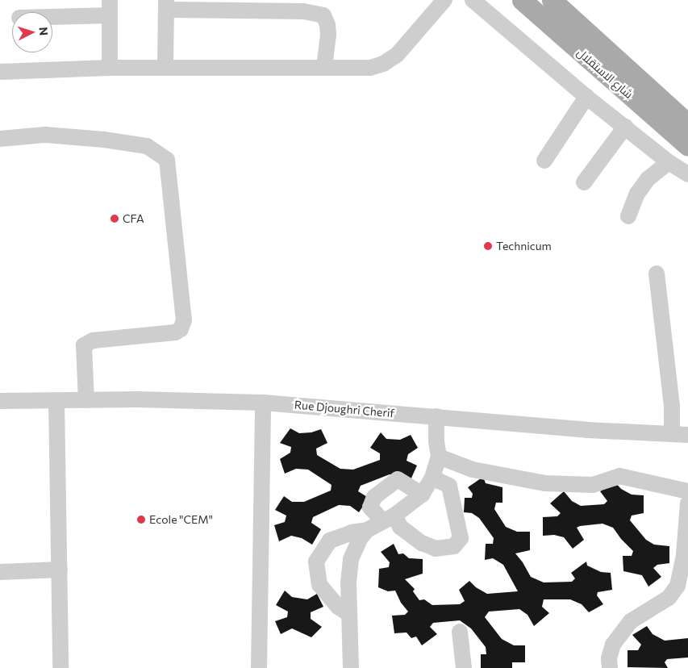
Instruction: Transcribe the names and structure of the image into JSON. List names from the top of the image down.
{
  "streets": {
    "main road": ["شارع الاستقلال"],
    "street": ["Rue Djoughri Cherif"]
  },
  "places": ["CFA", "Technicum", "Ecole \"CEM\""],
  "north": "right"
}
